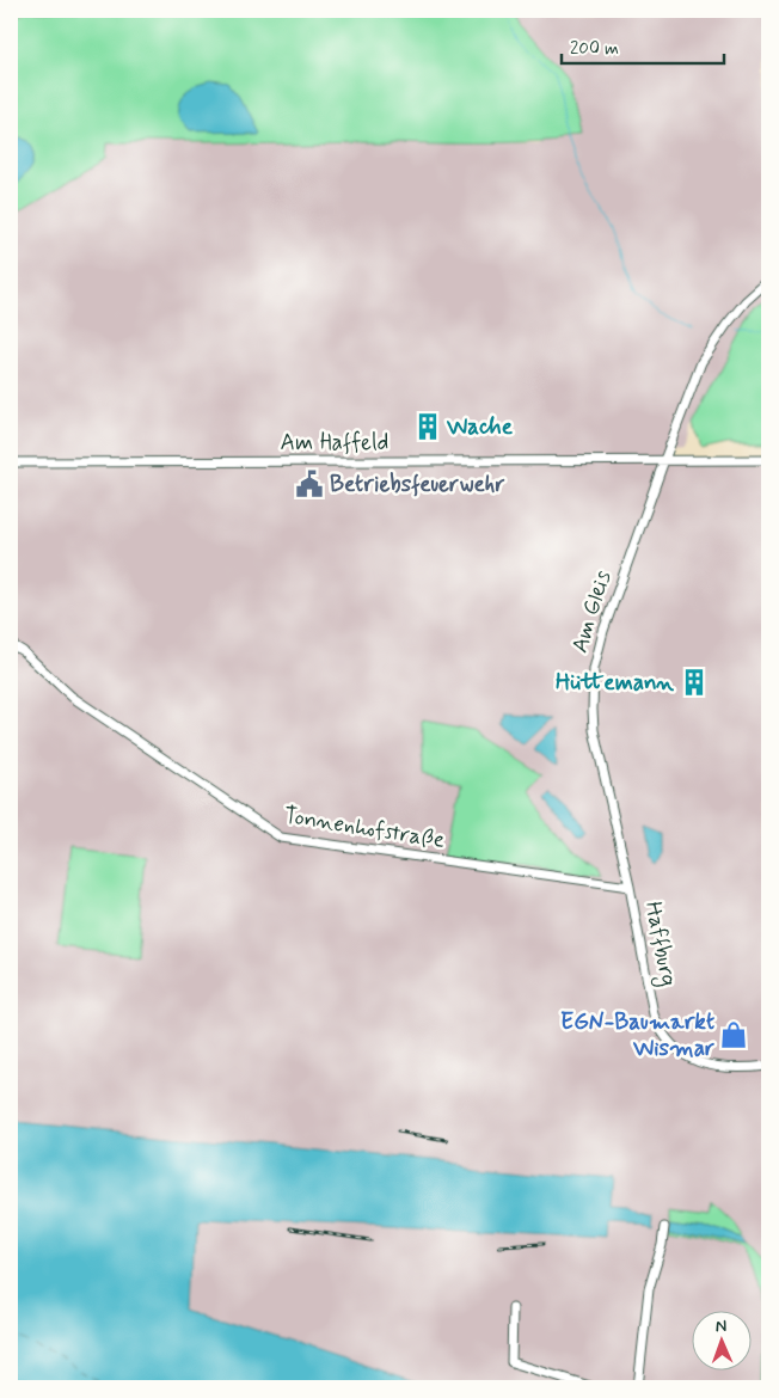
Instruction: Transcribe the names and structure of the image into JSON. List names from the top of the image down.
{
  "streets": {
    "street": [
      "Am Haffeld",
      "Am Gleis",
      "Tonnenhofstraße",
      "Haffburg"
    ]
  },
  "crossings": [
    ["Am Haffeld", "Am Gleis"],
    ["Am Gleis", "Tonnenhofstraße"],
    ["Am Gleis", "Haffburg"],
    ["Tonnenhofstraße", "Haffburg"]
  ],
  "places": {
    "building": ["Wache", "Hüttemann"],
    "public building": ["Betriebsfeuerwehr"],
    "shop": ["EGN-Baumarkt Wismar"]
  },
  "scale_bar": "200 m",
  "north": "top"
}
